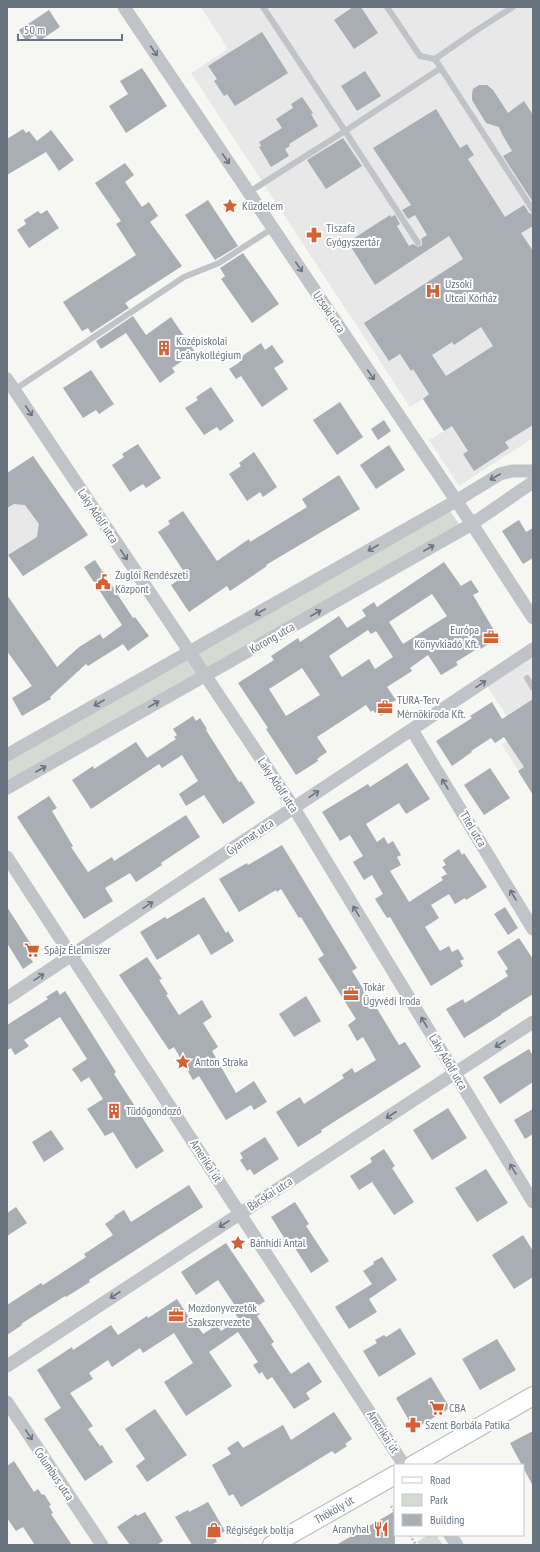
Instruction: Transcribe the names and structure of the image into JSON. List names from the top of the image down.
{
  "streets": {
    "main road": ["Thököly út"],
    "street": [
      "Uzsoki utca",
      "Laky Adolf utca",
      "Korong utca",
      "Titel utca",
      "Gyarmat utca",
      "Amerikai út",
      "Bácskai utca",
      "Columbus utca"
    ]
  },
  "crossings": [
    ["Uzsoki utca", "Korong utca"],
    ["Laky Adolf utca", "Korong utca"],
    ["Laky Adolf utca", "Gyarmat utca"],
    ["Laky Adolf utca", "Bácskai utca"],
    ["Titel utca", "Gyarmat utca"],
    ["Gyarmat utca", "Amerikai út"],
    ["Amerikai út", "Bácskai utca"]
  ],
  "one_way": [
    "Uzsoki utca",
    "Titel utca",
    "Gyarmat utca",
    "Bácskai utca",
    "Columbus utca"
  ],
  "places": {
    "place": ["Küzdelem", "Anton Straka", "Bánhídi Antal"],
    "pharmacy": ["Tiszafa Gyógyszertár", "Szent Borbála Patika"],
    "hospital": ["Uzsoki Utcai Kórház"],
    "building": ["Középiskolai Leánykollégium", "Tüdőgondozó"],
    "public building": ["Zuglói Rendészeti Központ"],
    "office": [
      "Európa Könyvkiadó Kft.",
      "TURA-Terv Mérnökiroda Kft.",
      "Tokár Ügyvédi Iroda",
      "Mozdonyvezetők Szakszervezete"
    ],
    "supermarket": ["Spájz Élelmiszer", "CBA"],
    "restaurant": ["Aranyhal"],
    "shop": ["Régiségek boltja"]
  },
  "legend": ["Road", "Park", "Building"],
  "scale_bar": "50 m"
}
